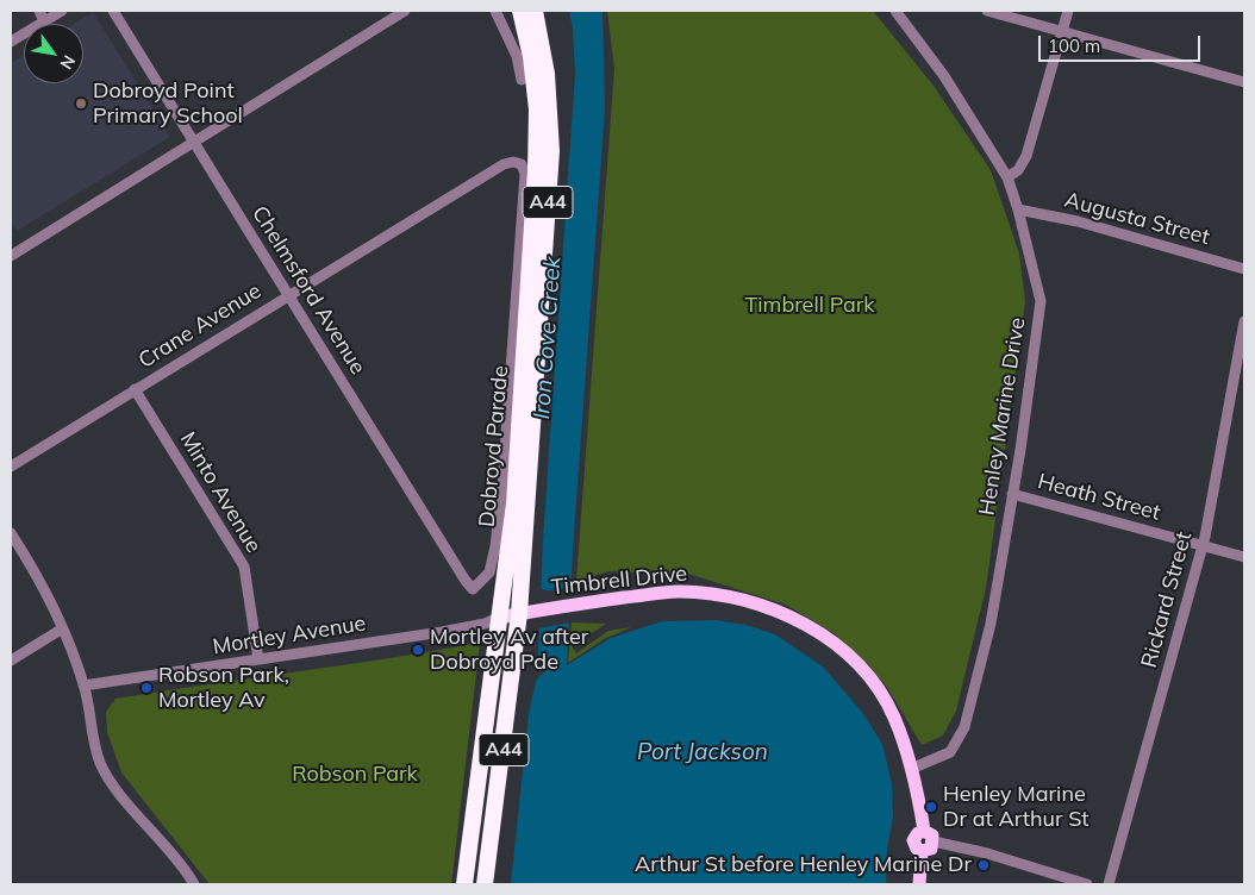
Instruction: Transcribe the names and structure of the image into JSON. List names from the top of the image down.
{
  "streets": {
    "highway": ["A44", "Dobroyd Parade"],
    "main road": ["Timbrell Drive"],
    "street": [
      "Augusta Street",
      "Chelmsford Avenue",
      "Crane Avenue",
      "Henley Marine Drive",
      "Minto Avenue",
      "Heath Street",
      "Rickard Street",
      "Mortley Avenue"
    ]
  },
  "crossings": [
    ["Augusta Street", "Henley Marine Drive"],
    ["Chelmsford Avenue", "Crane Avenue"],
    ["Chelmsford Avenue", "Dobroyd Parade"],
    ["Crane Avenue", "Dobroyd Parade"],
    ["Crane Avenue", "Minto Avenue"],
    ["Henley Marine Drive", "Heath Street"],
    ["Henley Marine Drive", "Timbrell Drive"],
    ["Dobroyd Parade", "Timbrell Drive"],
    ["Dobroyd Parade", "Mortley Avenue"],
    ["Minto Avenue", "Mortley Avenue"],
    ["Heath Street", "Rickard Street"],
    ["Timbrell Drive", "Mortley Avenue"]
  ],
  "water": ["Iron Cove Creek", "Port Jackson"],
  "parks": ["Timbrell Park", "Robson Park"],
  "places": [
    "Dobroyd Point Primary School",
    "Mortley Av after Dobroyd Pde",
    "Robson Park, Mortley Av",
    "Henley Marine Dr at Arthur St",
    "Arthur St before Henley Marine Dr"
  ],
  "scale_bar": "100 m",
  "north": "bottom right"
}
